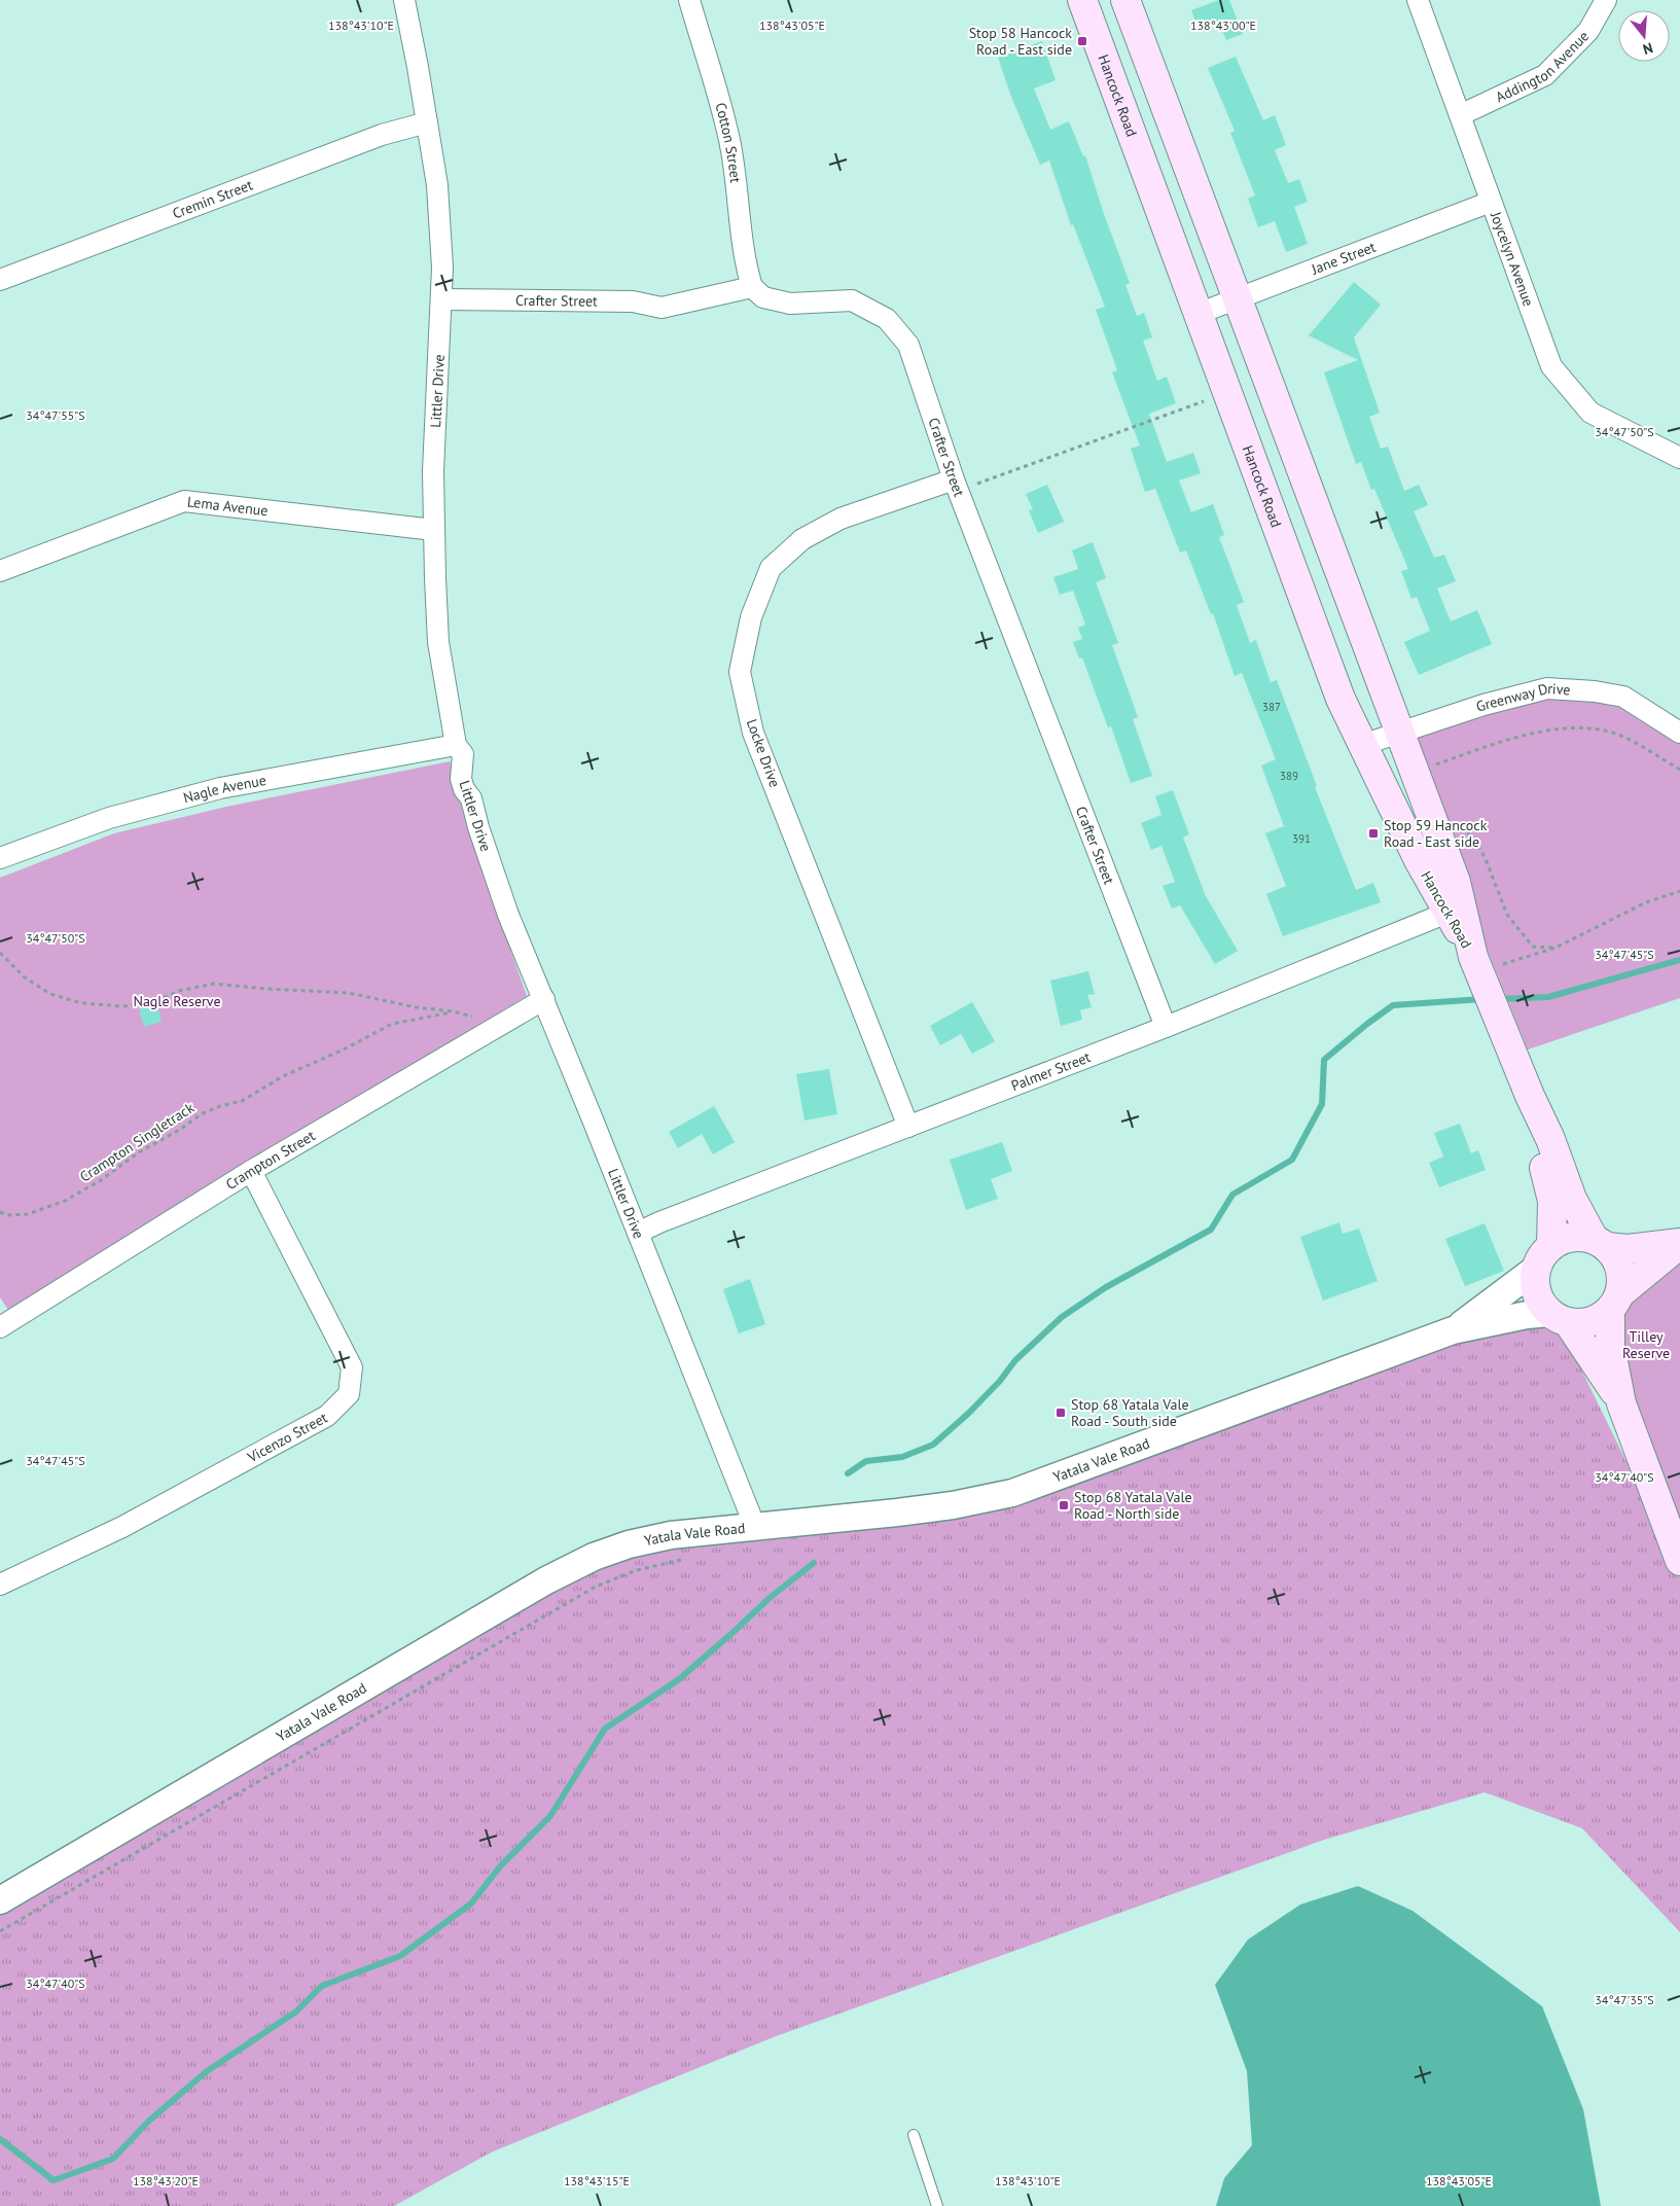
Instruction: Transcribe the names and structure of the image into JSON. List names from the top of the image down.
{
  "streets": {
    "main road": ["Hancock Road"],
    "street": [
      "Addington Avenue",
      "Cotton Street",
      "Cremin Street",
      "Jane Street",
      "Joycelyn Avenue",
      "Crafter Street",
      "Littler Drive",
      "Lema Avenue",
      "Greenway Drive",
      "Locke Drive",
      "Nagle Avenue",
      "Palmer Street",
      "Crampton Street",
      "Vicenzo Street",
      "Yatala Vale Road"
    ],
    "path": ["Crampton Singletrack"]
  },
  "crossings": [
    ["Addington Avenue", "Joycelyn Avenue"],
    ["Hancock Road", "Jane Street"],
    ["Hancock Road", "Greenway Drive"],
    ["Hancock Road", "Palmer Street"],
    ["Hancock Road", "Yatala Vale Road"],
    ["Cotton Street", "Crafter Street"],
    ["Cremin Street", "Littler Drive"],
    ["Jane Street", "Joycelyn Avenue"],
    ["Crafter Street", "Littler Drive"],
    ["Crafter Street", "Locke Drive"],
    ["Crafter Street", "Palmer Street"],
    ["Littler Drive", "Lema Avenue"],
    ["Littler Drive", "Nagle Avenue"],
    ["Littler Drive", "Palmer Street"],
    ["Littler Drive", "Crampton Street"],
    ["Littler Drive", "Yatala Vale Road"],
    ["Locke Drive", "Palmer Street"],
    ["Crampton Street", "Vicenzo Street"]
  ],
  "parks": ["Nagle Reserve", "Tilley Reserve"],
  "places": {
    "transit": [
      "Stop 58 Hancock Road - East side",
      "Stop 59 Hancock Road - East side",
      "Stop 68 Yatala Vale Road - South side",
      "Stop 68 Yatala Vale Road - North side"
    ]
  },
  "house_numbers": ["387", "389", "391"],
  "north": "bottom",
  "coordinates": [
    "138°43'10\"E",
    "138°43'05\"E",
    "138°43'00\"E",
    "34°47'55\"S",
    "34°47'50\"S",
    "34°47'45\"S",
    "34°47'40\"S",
    "34°47'35\"S",
    "138°43'20\"E",
    "138°43'15\"E"
  ]
}
